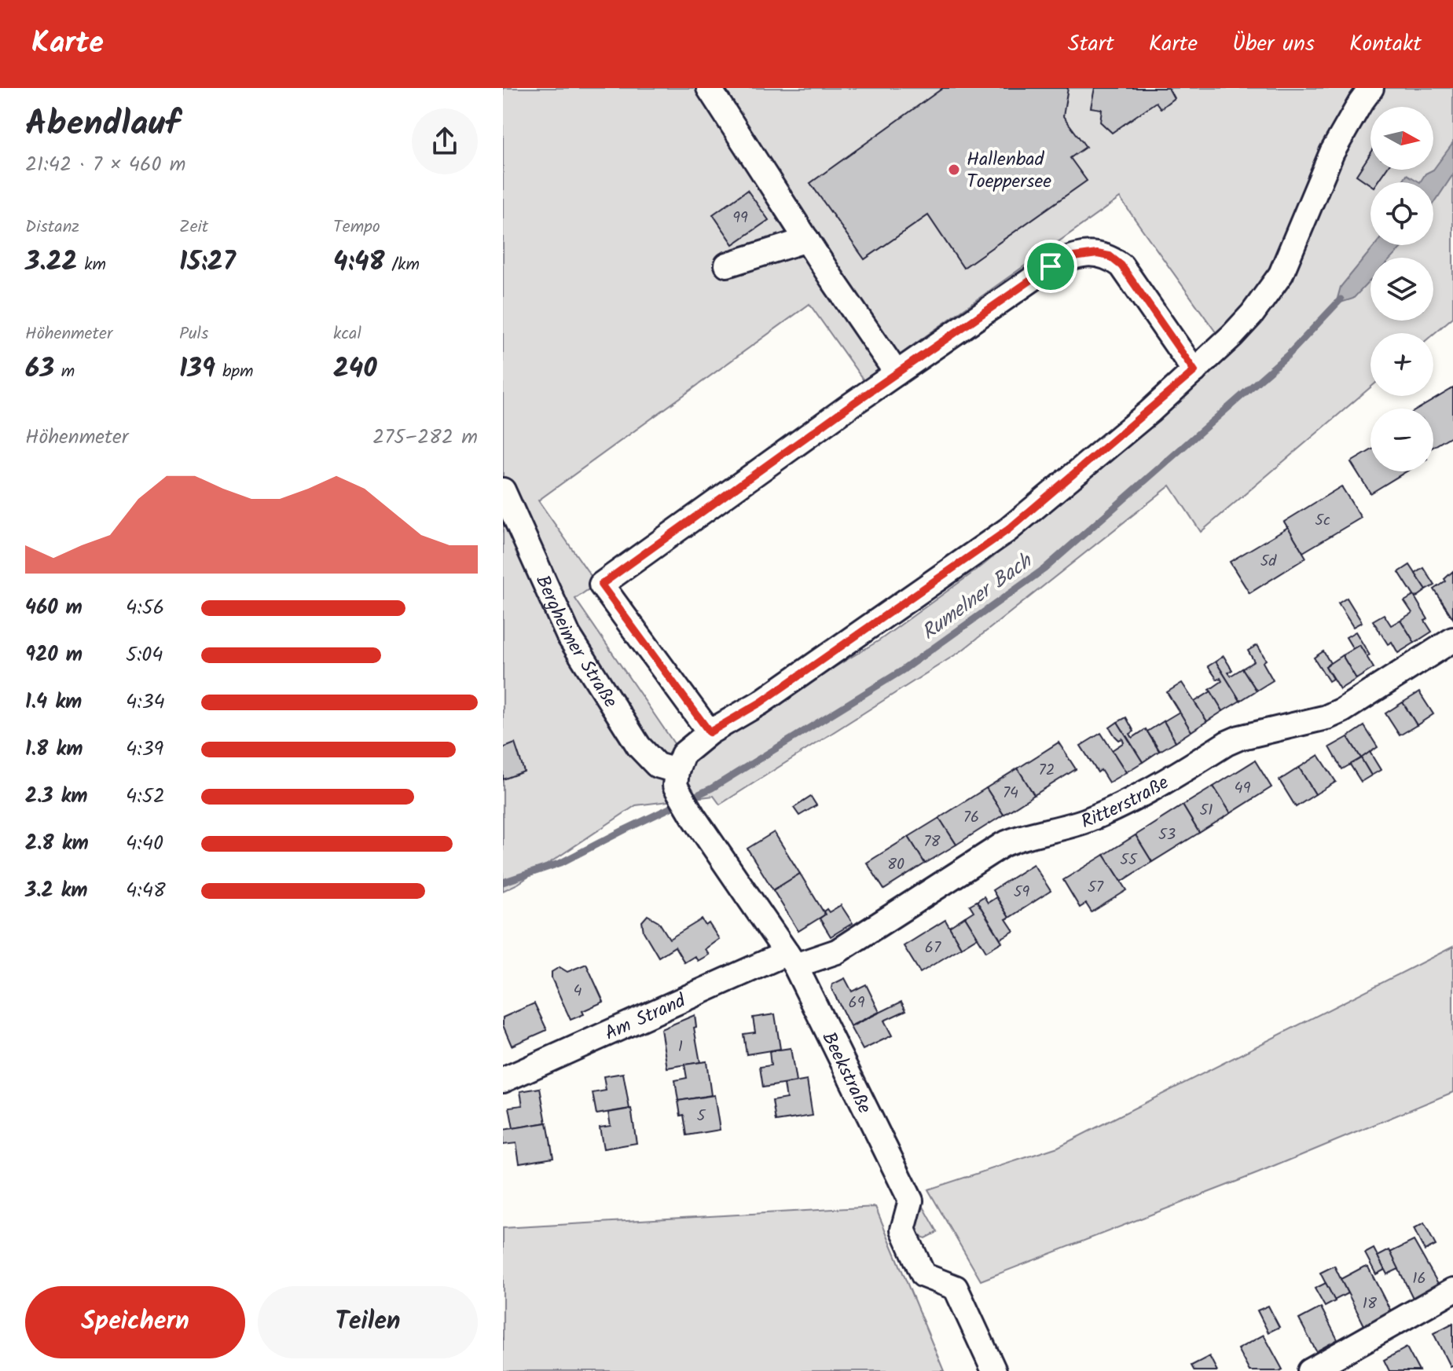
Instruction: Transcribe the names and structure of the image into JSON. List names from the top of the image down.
{
  "streets": {
    "street": [
      "Bergheimer Straße",
      "Ritterstraße",
      "Am Strand",
      "Beekstraße"
    ]
  },
  "crossings": [
    ["Bergheimer Straße", "Beekstraße"],
    ["Ritterstraße", "Am Strand"],
    ["Ritterstraße", "Beekstraße"],
    ["Am Strand", "Beekstraße"]
  ],
  "water": ["Rumelner Bach"],
  "places": ["Hallenbad Toeppersee"],
  "house_numbers": [
    "99",
    "5c",
    "5d",
    "72",
    "49",
    "74",
    "51",
    "76",
    "53",
    "78",
    "55",
    "80",
    "57",
    "59",
    "67",
    "4",
    "69",
    "1",
    "5",
    "16",
    "18"
  ],
  "north": "right",
  "page": {
    "header": "Karte",
    "nav": [
      "Start",
      "Karte",
      "Über uns",
      "Kontakt"
    ],
    "heading": ["Abendlauf", "21:42 · 7 × 460 m"],
    "map_buttons": ["+", "−"],
    "stats": [
      ["Distanz", "3.22 km"],
      ["Zeit", "15:27"],
      ["Tempo", "4:48 /km"],
      ["Höhenmeter", "63 m"],
      ["Puls", "139 bpm"],
      ["kcal", "240"]
    ],
    "chart": ["Höhenmeter", "275–282 m"],
    "list": [
      {
        "name": "460 m",
        "note": "4:56"
      },
      {
        "name": "920 m",
        "note": "5:04"
      },
      {
        "name": "1.4 km",
        "note": "4:34"
      },
      {
        "name": "1.8 km",
        "note": "4:39"
      },
      {
        "name": "2.3 km",
        "note": "4:52"
      },
      {
        "name": "2.8 km",
        "note": "4:40"
      },
      {
        "name": "3.2 km",
        "note": "4:48"
      }
    ],
    "buttons": ["Speichern", "Teilen"]
  }
}
